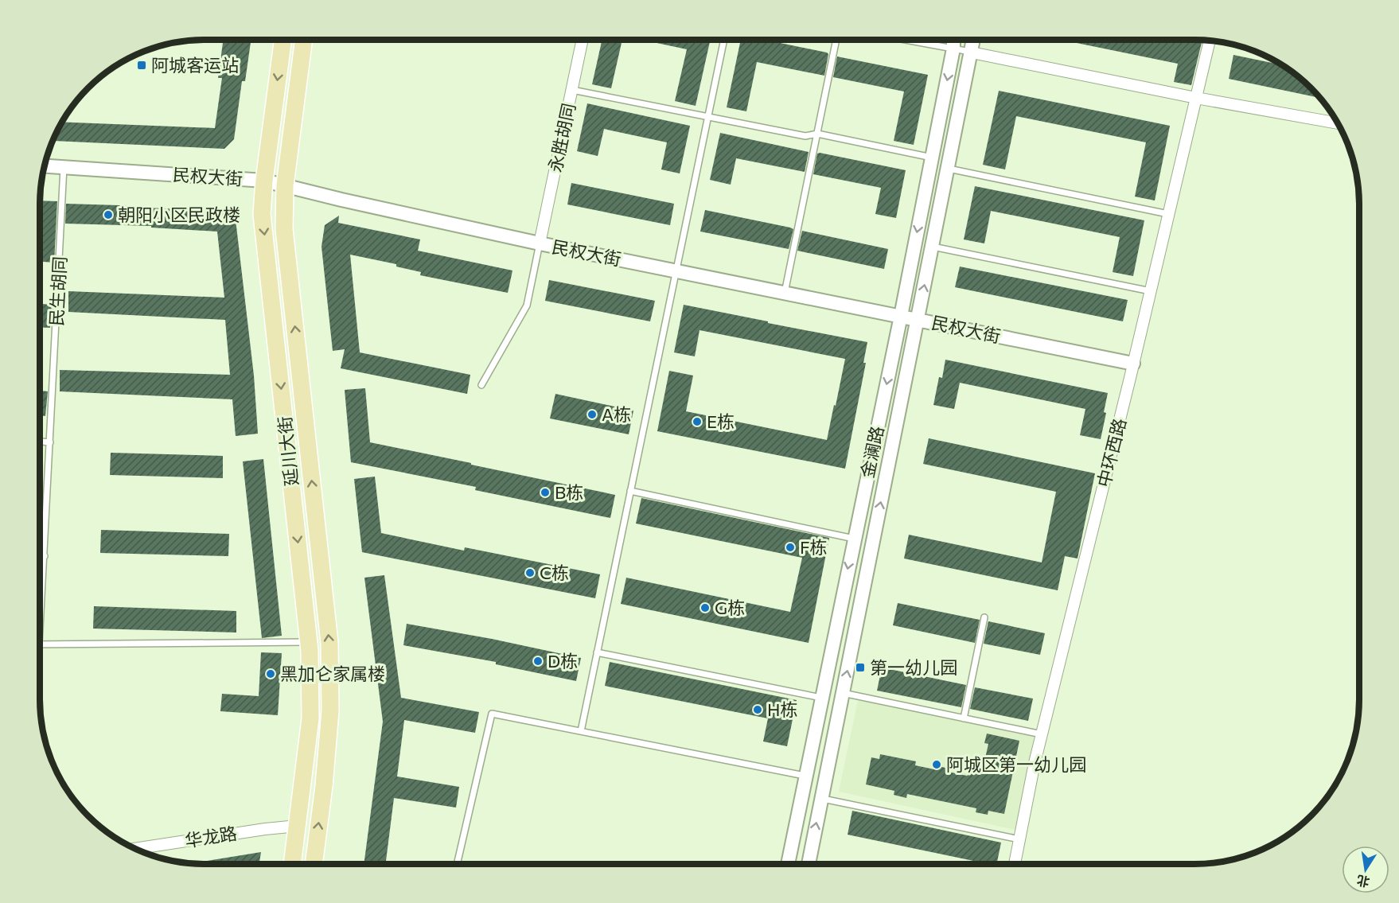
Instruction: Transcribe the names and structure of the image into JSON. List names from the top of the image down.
{
  "streets": {
    "main road": ["延川大街"],
    "street": [
      "永胜胡同",
      "民权大街",
      "金澜路",
      "中环西路",
      "华龙路"
    ],
    "lane": ["民生胡同"]
  },
  "crossings": [
    ["永胜胡同", "民权大街"],
    ["民权大街", "民生胡同"],
    ["民权大街", "延川大街"],
    ["民权大街", "金澜路"],
    ["民权大街", "中环西路"],
    ["延川大街", "华龙路"]
  ],
  "places": {
    "transit": ["阿城客运站", "第一幼儿园"],
    "other": [
      "朝阳小区民政楼",
      "A栋",
      "E栋",
      "B栋",
      "F栋",
      "C栋",
      "G栋",
      "D栋",
      "黑加仑家属楼",
      "H栋",
      "阿城区第一幼儿园"
    ]
  },
  "north": "bottom"
}
